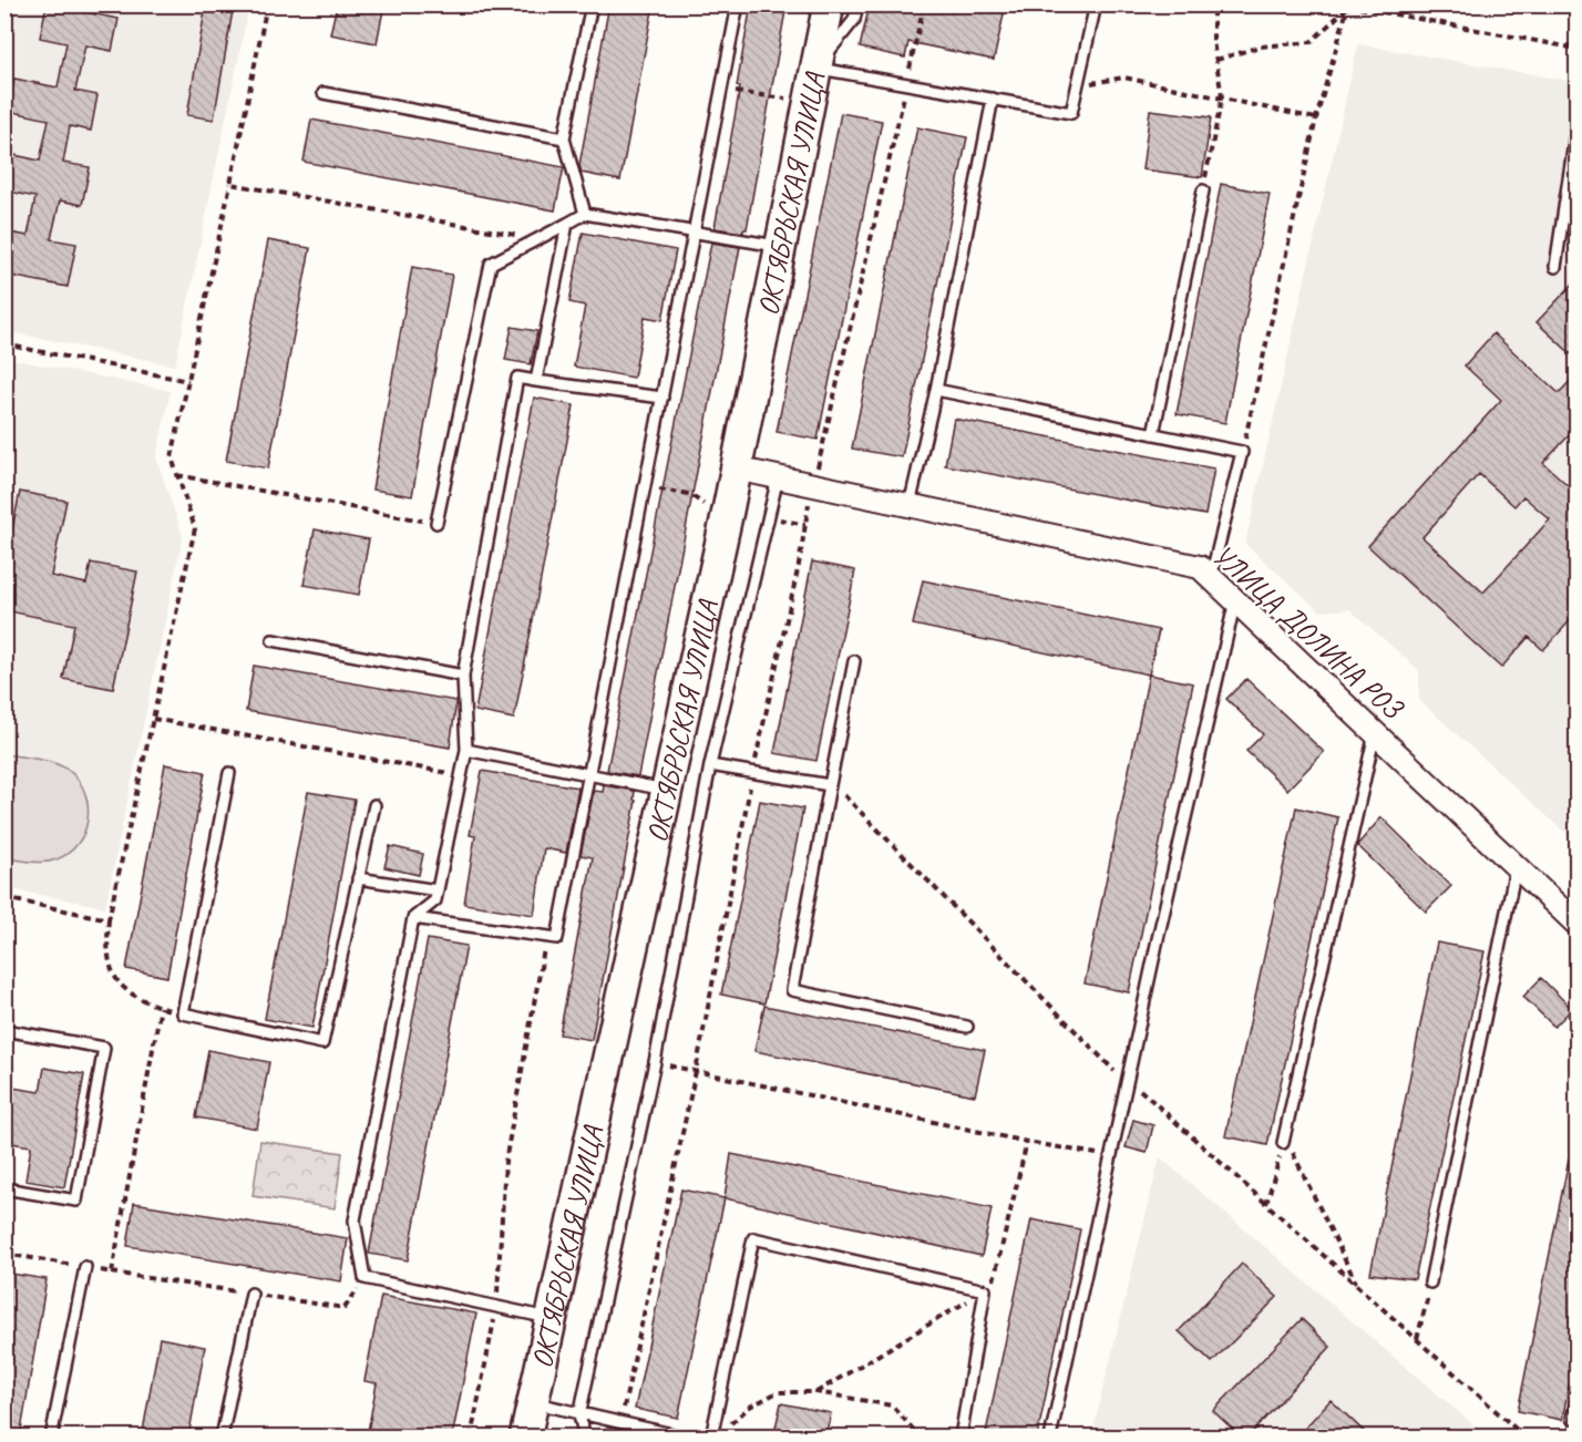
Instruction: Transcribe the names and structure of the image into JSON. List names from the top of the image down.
{
  "streets": {
    "main road": ["ОКТЯБРЬСКАЯ УЛИЦА"],
    "street": ["УЛИЦА ДОЛИНА РОЗ"]
  },
  "crossings": [
    ["ОКТЯБРЬСКАЯ УЛИЦА", "УЛИЦА ДОЛИНА РОЗ"]
  ]
}
